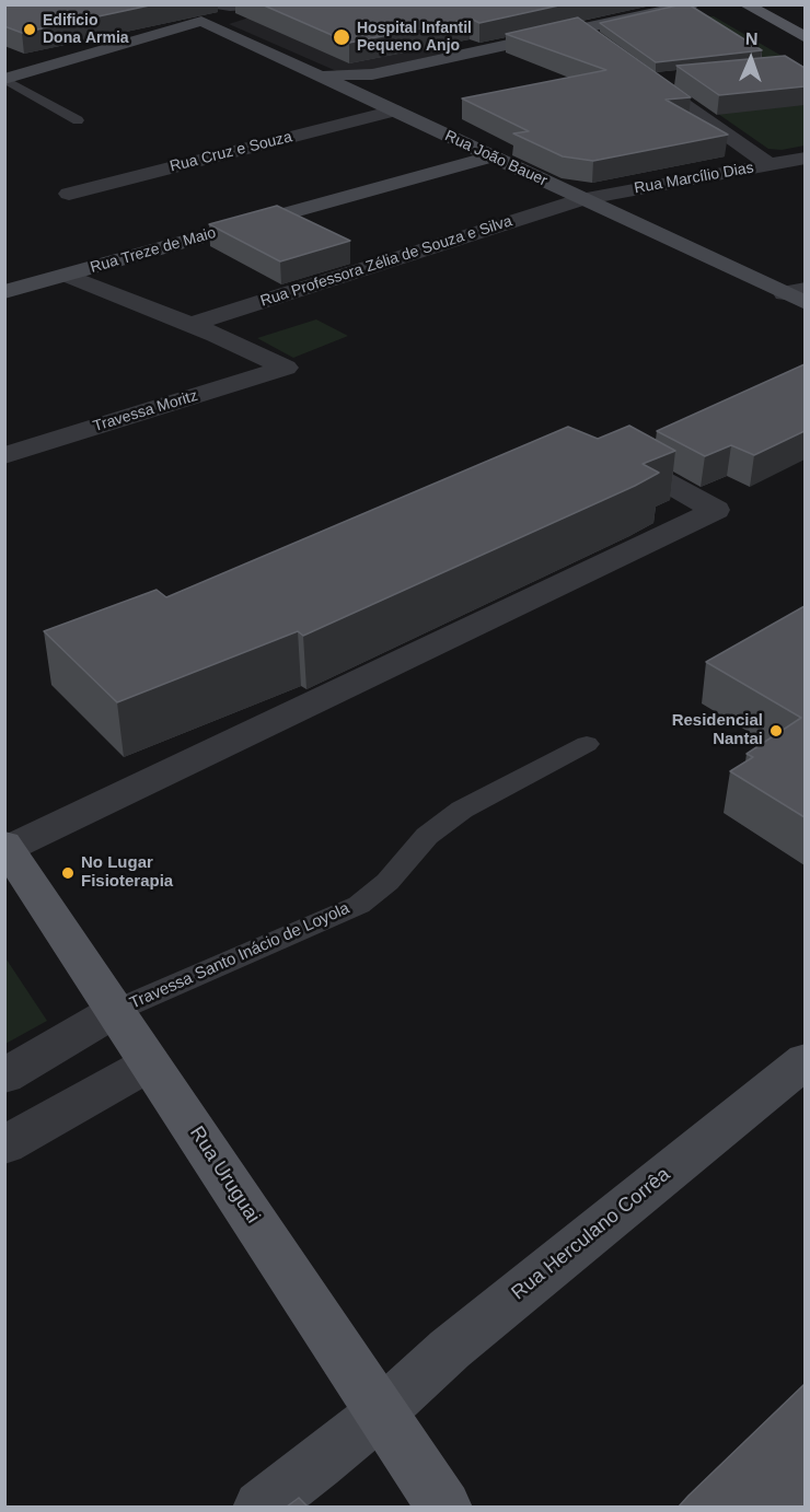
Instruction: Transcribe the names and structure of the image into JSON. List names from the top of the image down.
{
  "streets": {
    "main road": ["Rua Uruguai"],
    "street": [
      "Rua Cruz e Souza",
      "Rua João Bauer",
      "Rua Marcílio Dias",
      "Rua Treze de Maio",
      "Rua Professora Zélia de Souza e Silva",
      "Travessa Moritz",
      "Rua Herculano Corrêa"
    ],
    "lane": ["Travessa Santo Inácio de Loyola"]
  },
  "crossings": [
    ["Rua Cruz e Souza", "Rua João Bauer"],
    ["Rua João Bauer", "Rua Marcílio Dias"],
    ["Rua João Bauer", "Rua Treze de Maio"],
    ["Rua João Bauer", "Rua Professora Zélia de Souza e Silva"],
    ["Rua Marcílio Dias", "Rua Professora Zélia de Souza e Silva"],
    ["Rua Professora Zélia de Souza e Silva", "Travessa Moritz"],
    ["Travessa Santo Inácio de Loyola", "Rua Uruguai"],
    ["Rua Uruguai", "Rua Herculano Corrêa"]
  ],
  "places": [
    "Edificio Dona Armia",
    "Hospital Infantil Pequeno Anjo",
    "Residencial Nantai",
    "No Lugar Fisioterapia"
  ],
  "north": "top"
}
